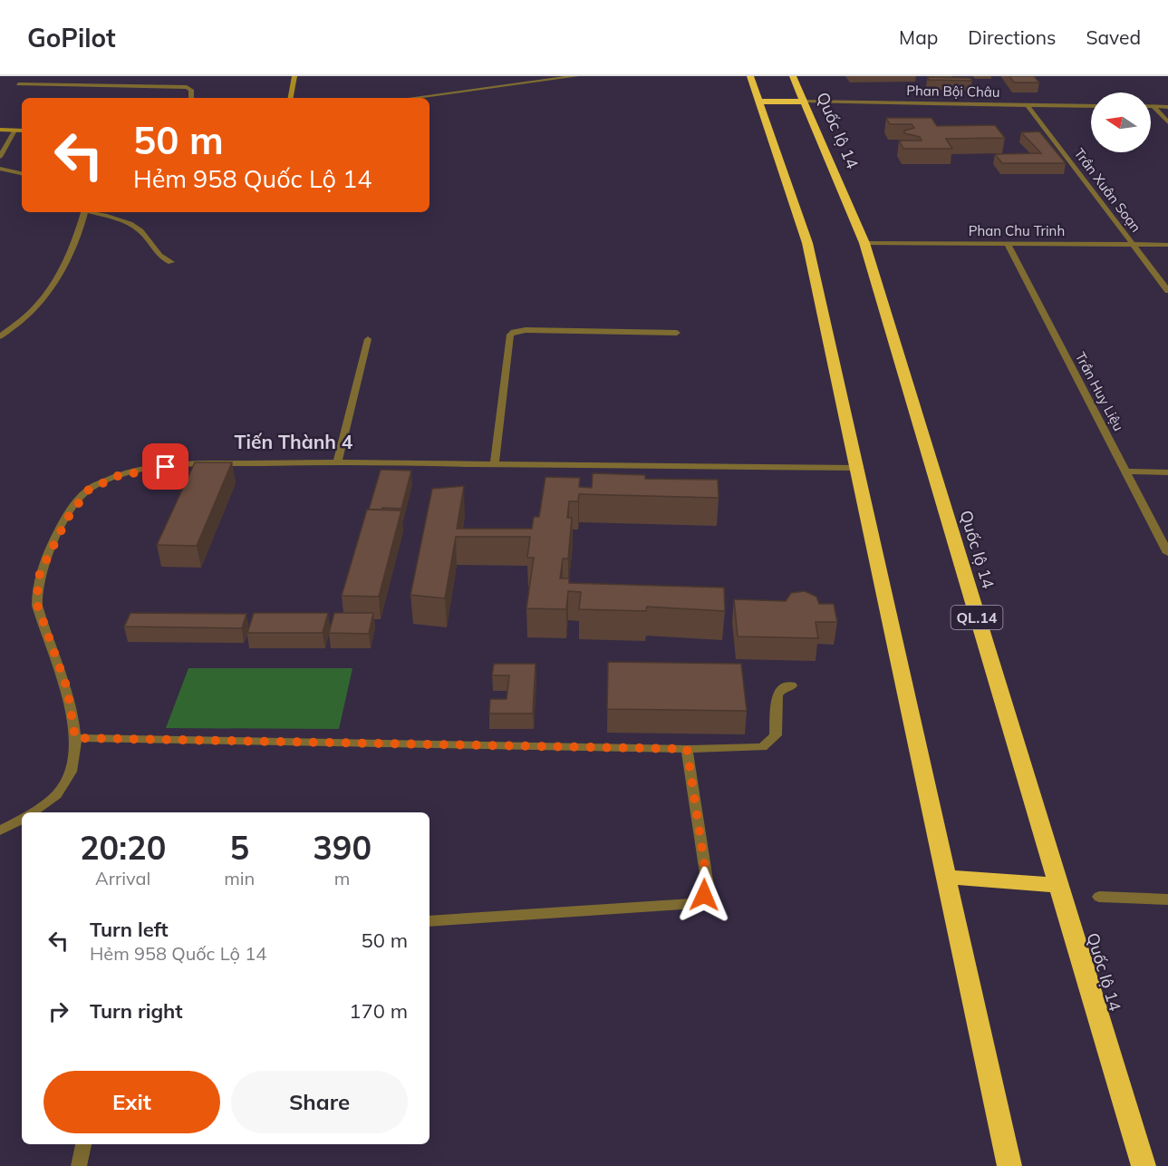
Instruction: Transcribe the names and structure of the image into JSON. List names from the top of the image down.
{
  "streets": {
    "highway": ["Quốc lộ 14", "QL.14"],
    "street": [
      "Phan Bội Châu",
      "Trần Xuân Soạn",
      "Phan Chu Trinh",
      "Trần Huy Liệu"
    ]
  },
  "crossings": [
    ["Phan Bội Châu", "Quốc lộ 14"],
    ["Phan Bội Châu", "Trần Xuân Soạn"],
    ["Quốc lộ 14", "Phan Chu Trinh"],
    ["Trần Xuân Soạn", "Phan Chu Trinh"],
    ["Phan Chu Trinh", "Trần Huy Liệu"]
  ],
  "districts": ["Tiến Thành 4"],
  "north": "left",
  "page": {
    "header": "GoPilot",
    "nav": ["Map", "Directions", "Saved"],
    "turn": ["50 m", "Hẻm 958 Quốc Lộ 14"],
    "eta": [
      "20:20",
      "Arrival",
      "5",
      "min",
      "390",
      "m"
    ],
    "list": [
      {
        "name": "Turn left",
        "note": "Hẻm 958 Quốc Lộ 14",
        "value": "50 m"
      },
      {
        "name": "Turn right",
        "value": "170 m"
      }
    ],
    "buttons": ["Exit", "Share"]
  }
}
